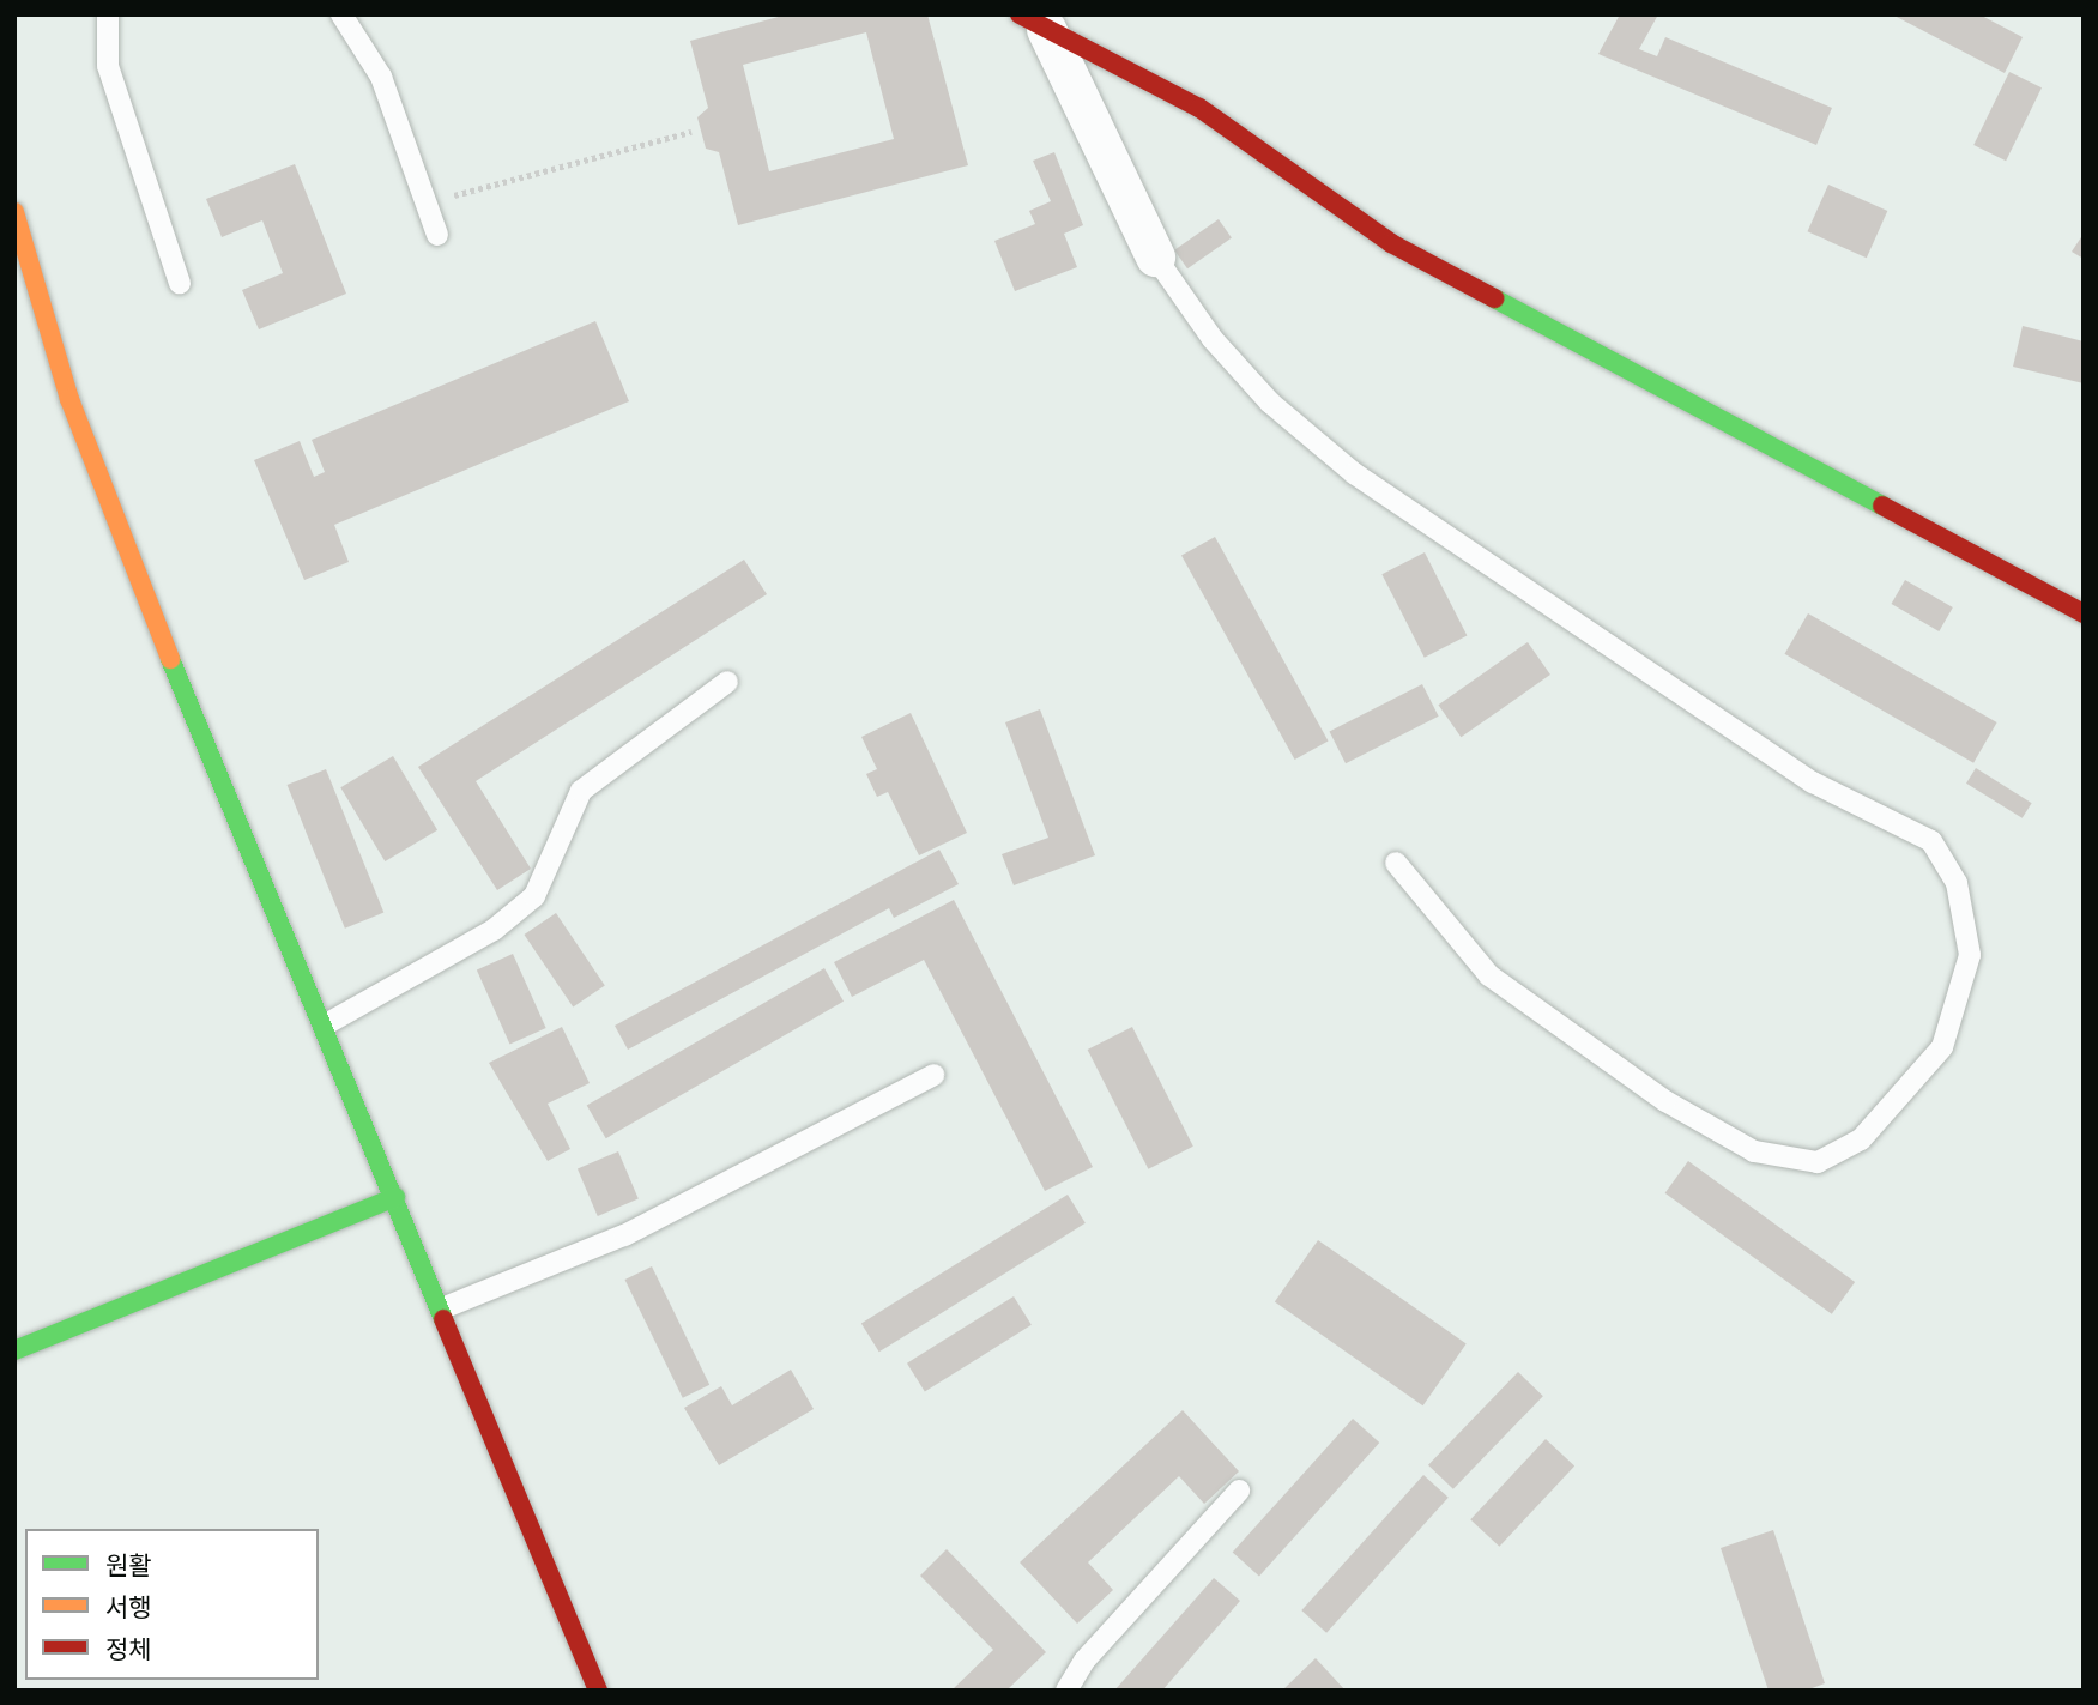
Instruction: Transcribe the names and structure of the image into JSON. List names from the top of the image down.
{
  "legend": ["원활", "서행", "정체"]
}
